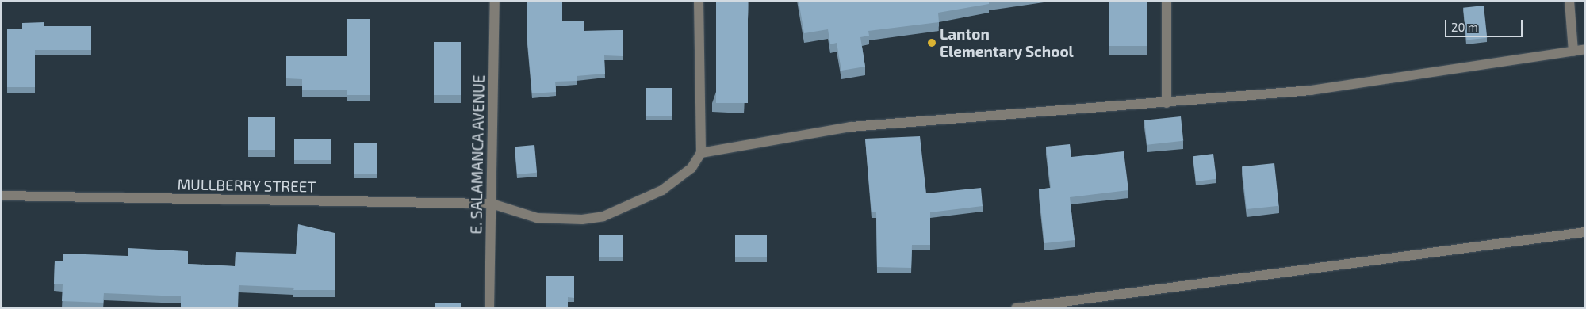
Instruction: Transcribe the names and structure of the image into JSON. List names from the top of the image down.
{
  "streets": {
    "street": ["E. SALAMANCA AVENUE", "MULLBERRY STREET"]
  },
  "crossings": [
    ["E. SALAMANCA AVENUE", "MULLBERRY STREET"]
  ],
  "places": ["Lanton Elementary School"],
  "scale_bar": "20 m"
}
